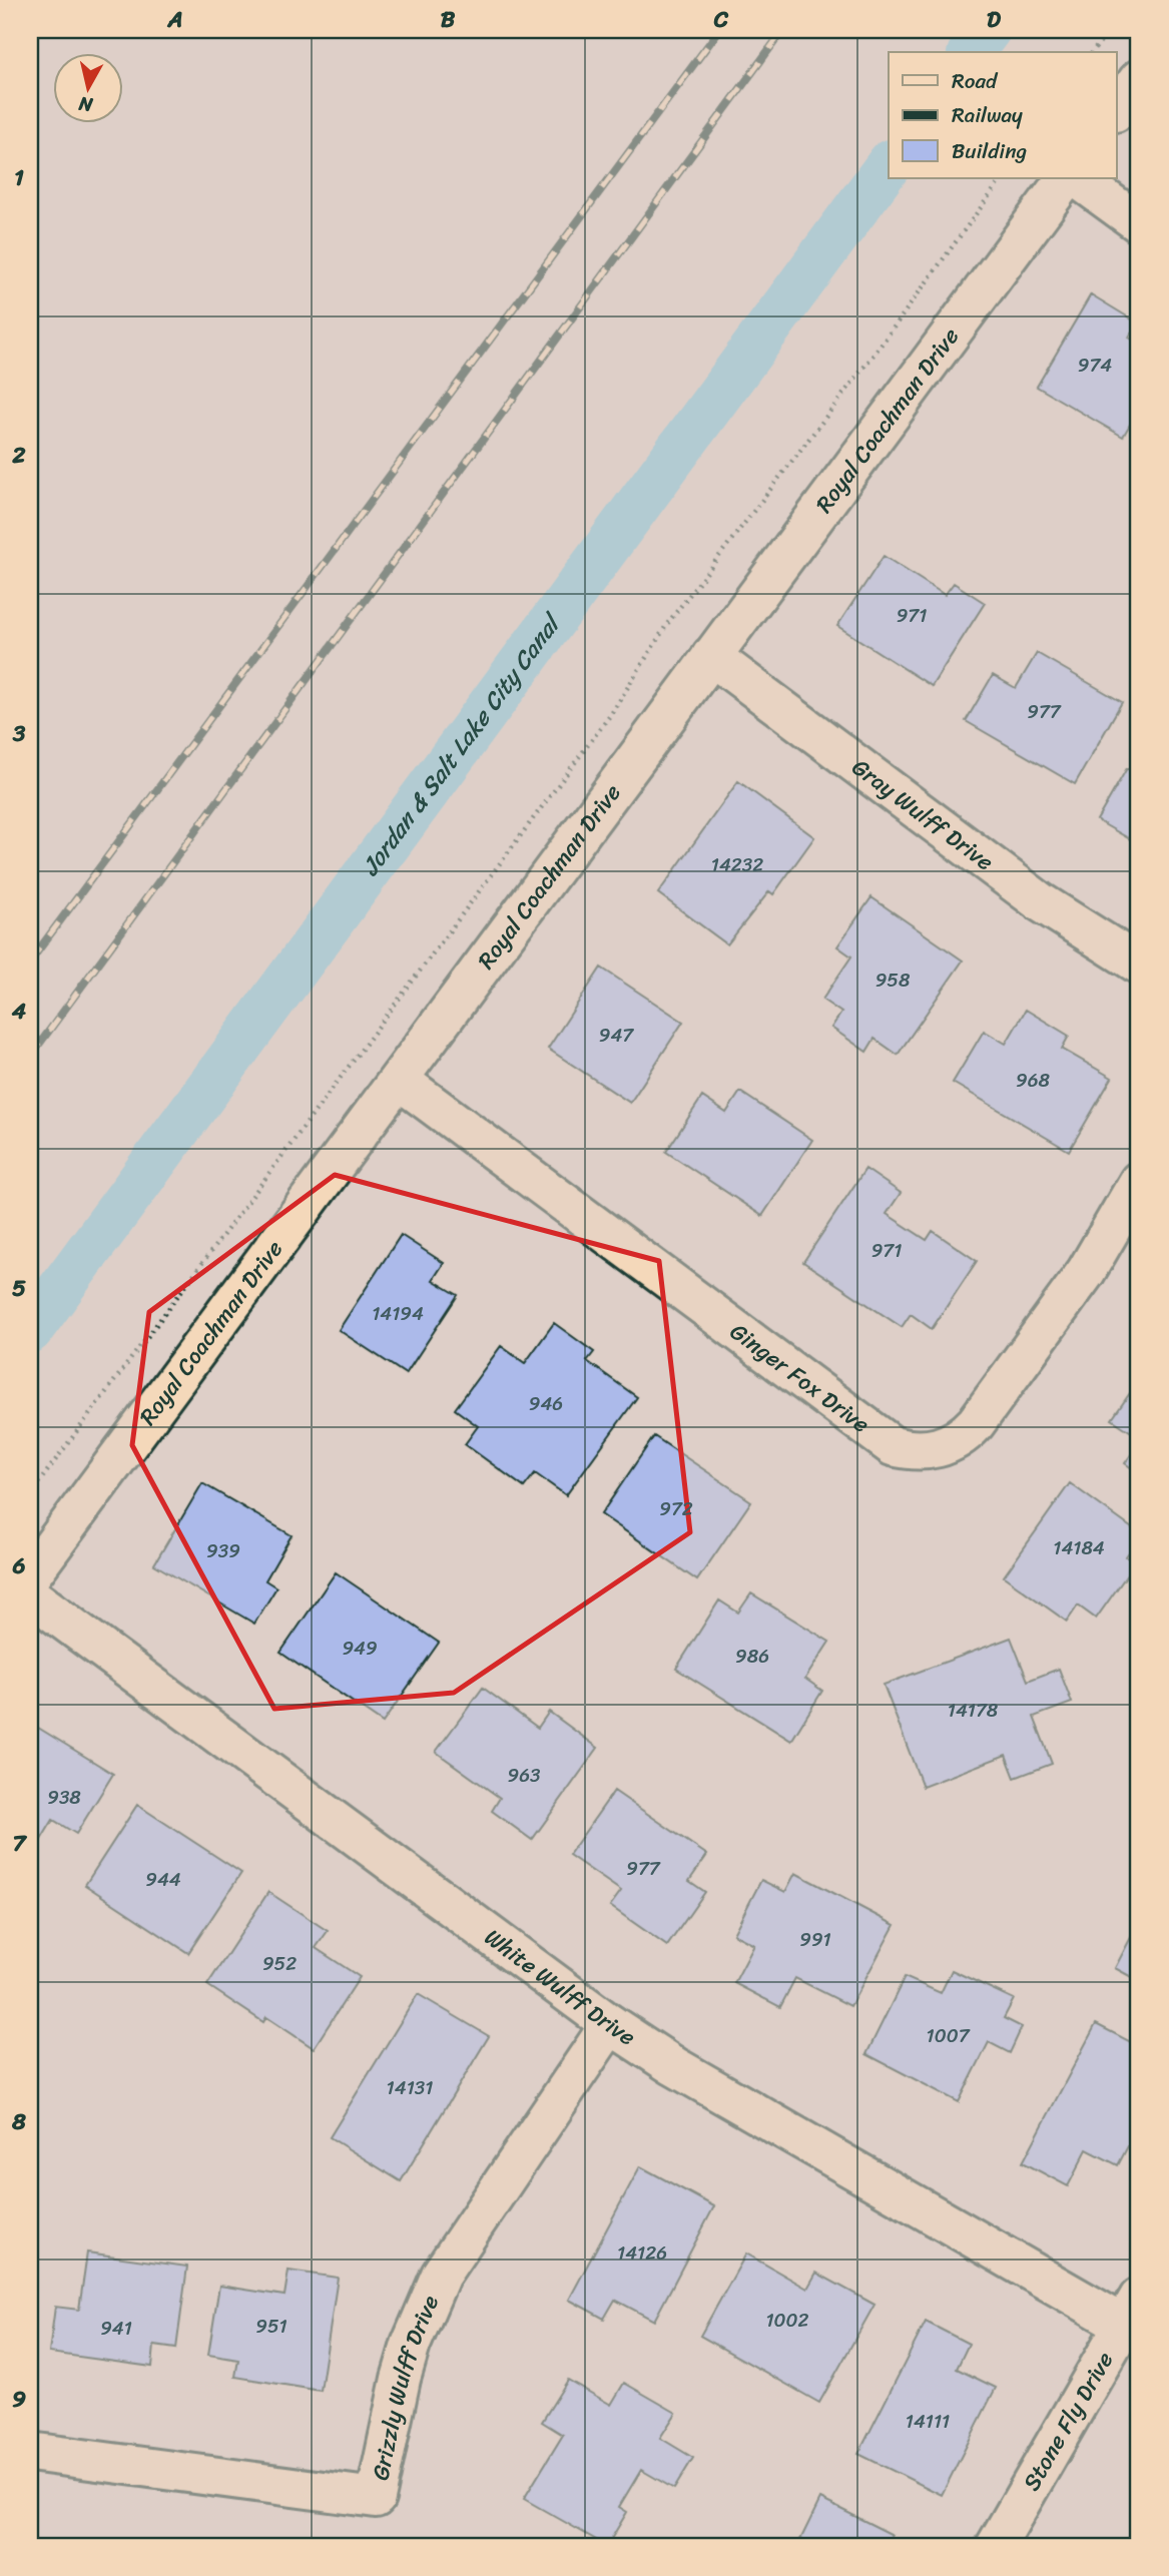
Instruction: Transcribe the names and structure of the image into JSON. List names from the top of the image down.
{
  "streets": {
    "street": [
      "Royal Coachman Drive",
      "Gray Wulff Drive",
      "Ginger Fox Drive",
      "White Wulff Drive",
      "Grizzly Wulff Drive",
      "Stone Fly Drive"
    ]
  },
  "crossings": [
    ["Royal Coachman Drive", "Gray Wulff Drive"],
    ["Royal Coachman Drive", "Ginger Fox Drive"],
    ["White Wulff Drive", "Grizzly Wulff Drive"],
    ["White Wulff Drive", "Stone Fly Drive"]
  ],
  "water": ["Jordan & Salt Lake City Canal"],
  "house_numbers": [
    "974",
    "971",
    "977",
    "14232",
    "958",
    "947",
    "968",
    "971",
    "14194",
    "946",
    "972",
    "14184",
    "939",
    "949",
    "986",
    "14178",
    "963",
    "938",
    "977",
    "944",
    "991",
    "952",
    "1007",
    "14131",
    "14126",
    "1002",
    "951",
    "941",
    "14111"
  ],
  "legend": ["Road", "Railway", "Building"],
  "north": "bottom",
  "grid": {
    "columns": [
      "A",
      "B",
      "C",
      "D"
    ],
    "rows": [
      "1",
      "2",
      "3",
      "4",
      "5",
      "6",
      "7",
      "8",
      "9"
    ]
  }
}
